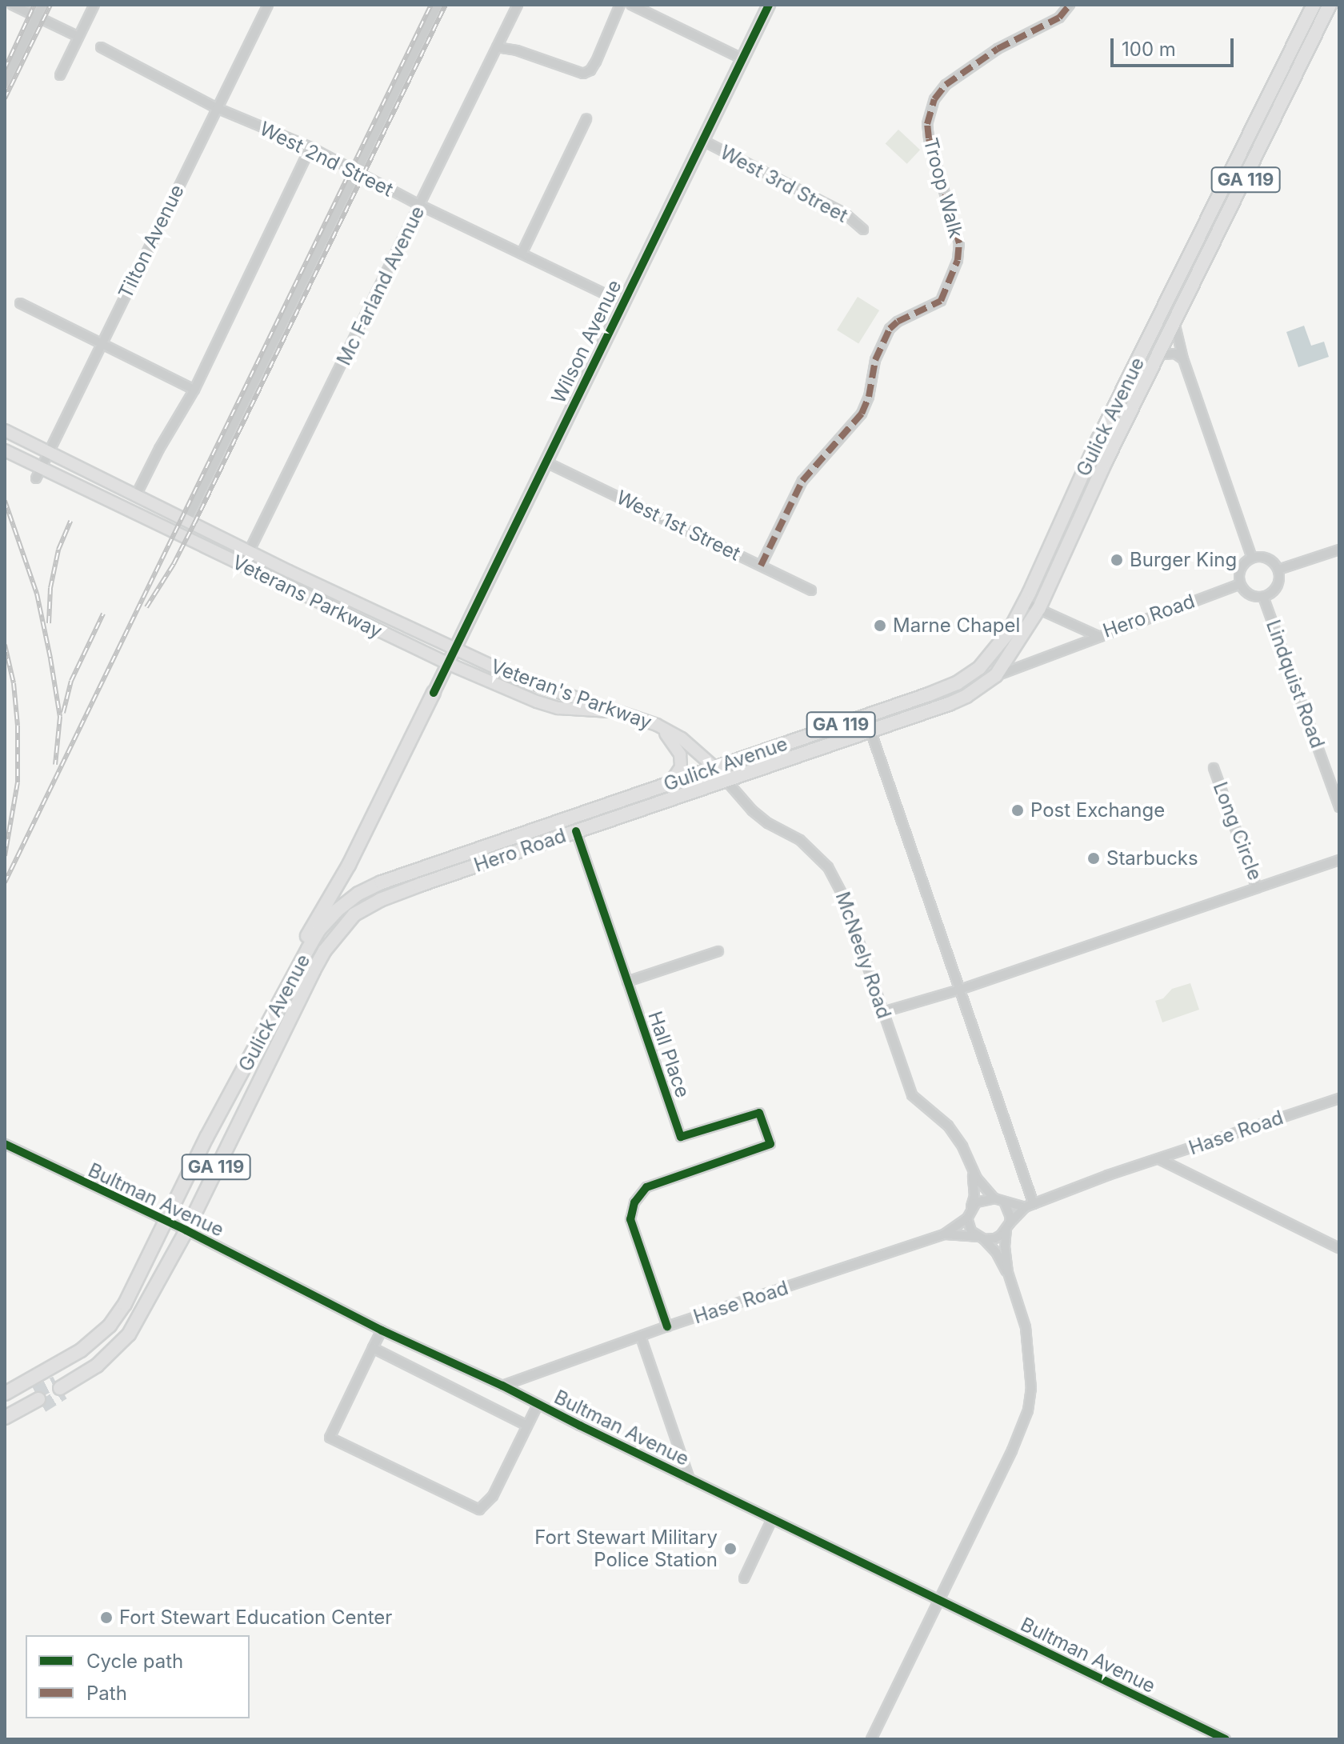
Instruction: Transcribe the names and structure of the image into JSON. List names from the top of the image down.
{
  "streets": {
    "main road": [
      "GA 119",
      "Wilson Avenue",
      "Gulick Avenue",
      "Veterans Parkway",
      "Hero Road",
      "Veteran's Parkway"
    ],
    "street": [
      "West 2nd Street",
      "West 3rd Street",
      "Troop Walk",
      "Tilton Avenue",
      "Mc Farland Avenue",
      "West 1st Street",
      "Lindquist Road",
      "Long Circle",
      "McNeely Road",
      "Hall Place",
      "Hase Road",
      "Bultman Avenue"
    ]
  },
  "crossings": [
    ["West 2nd Street", "Tilton Avenue"],
    ["West 2nd Street", "Mc Farland Avenue"],
    ["West 2nd Street", "Wilson Avenue"],
    ["GA 119", "Hero Road"],
    ["GA 119", "Bultman Avenue"],
    ["West 3rd Street", "Wilson Avenue"],
    ["Troop Walk", "West 1st Street"],
    ["Tilton Avenue", "Veterans Parkway"],
    ["Mc Farland Avenue", "Veterans Parkway"],
    ["Wilson Avenue", "West 1st Street"],
    ["Wilson Avenue", "Veterans Parkway"],
    ["Wilson Avenue", "Veteran's Parkway"],
    ["Gulick Avenue", "Hero Road"],
    ["Gulick Avenue", "Veteran's Parkway"],
    ["Gulick Avenue", "McNeely Road"],
    ["Gulick Avenue", "Bultman Avenue"],
    ["Veterans Parkway", "Veteran's Parkway"],
    ["Hero Road", "Lindquist Road"],
    ["Hero Road", "McNeely Road"],
    ["Hero Road", "Hall Place"],
    ["Hero Road", "Bultman Avenue"],
    ["Veteran's Parkway", "McNeely Road"],
    ["Hall Place", "Hase Road"],
    ["Hase Road", "Bultman Avenue"]
  ],
  "places": [
    "Burger King",
    "Marne Chapel",
    "Post Exchange",
    "Starbucks",
    "Fort Stewart Military Police Station",
    "Fort Stewart Education Center"
  ],
  "legend": ["Cycle path", "Path"],
  "scale_bar": "100 m"
}
